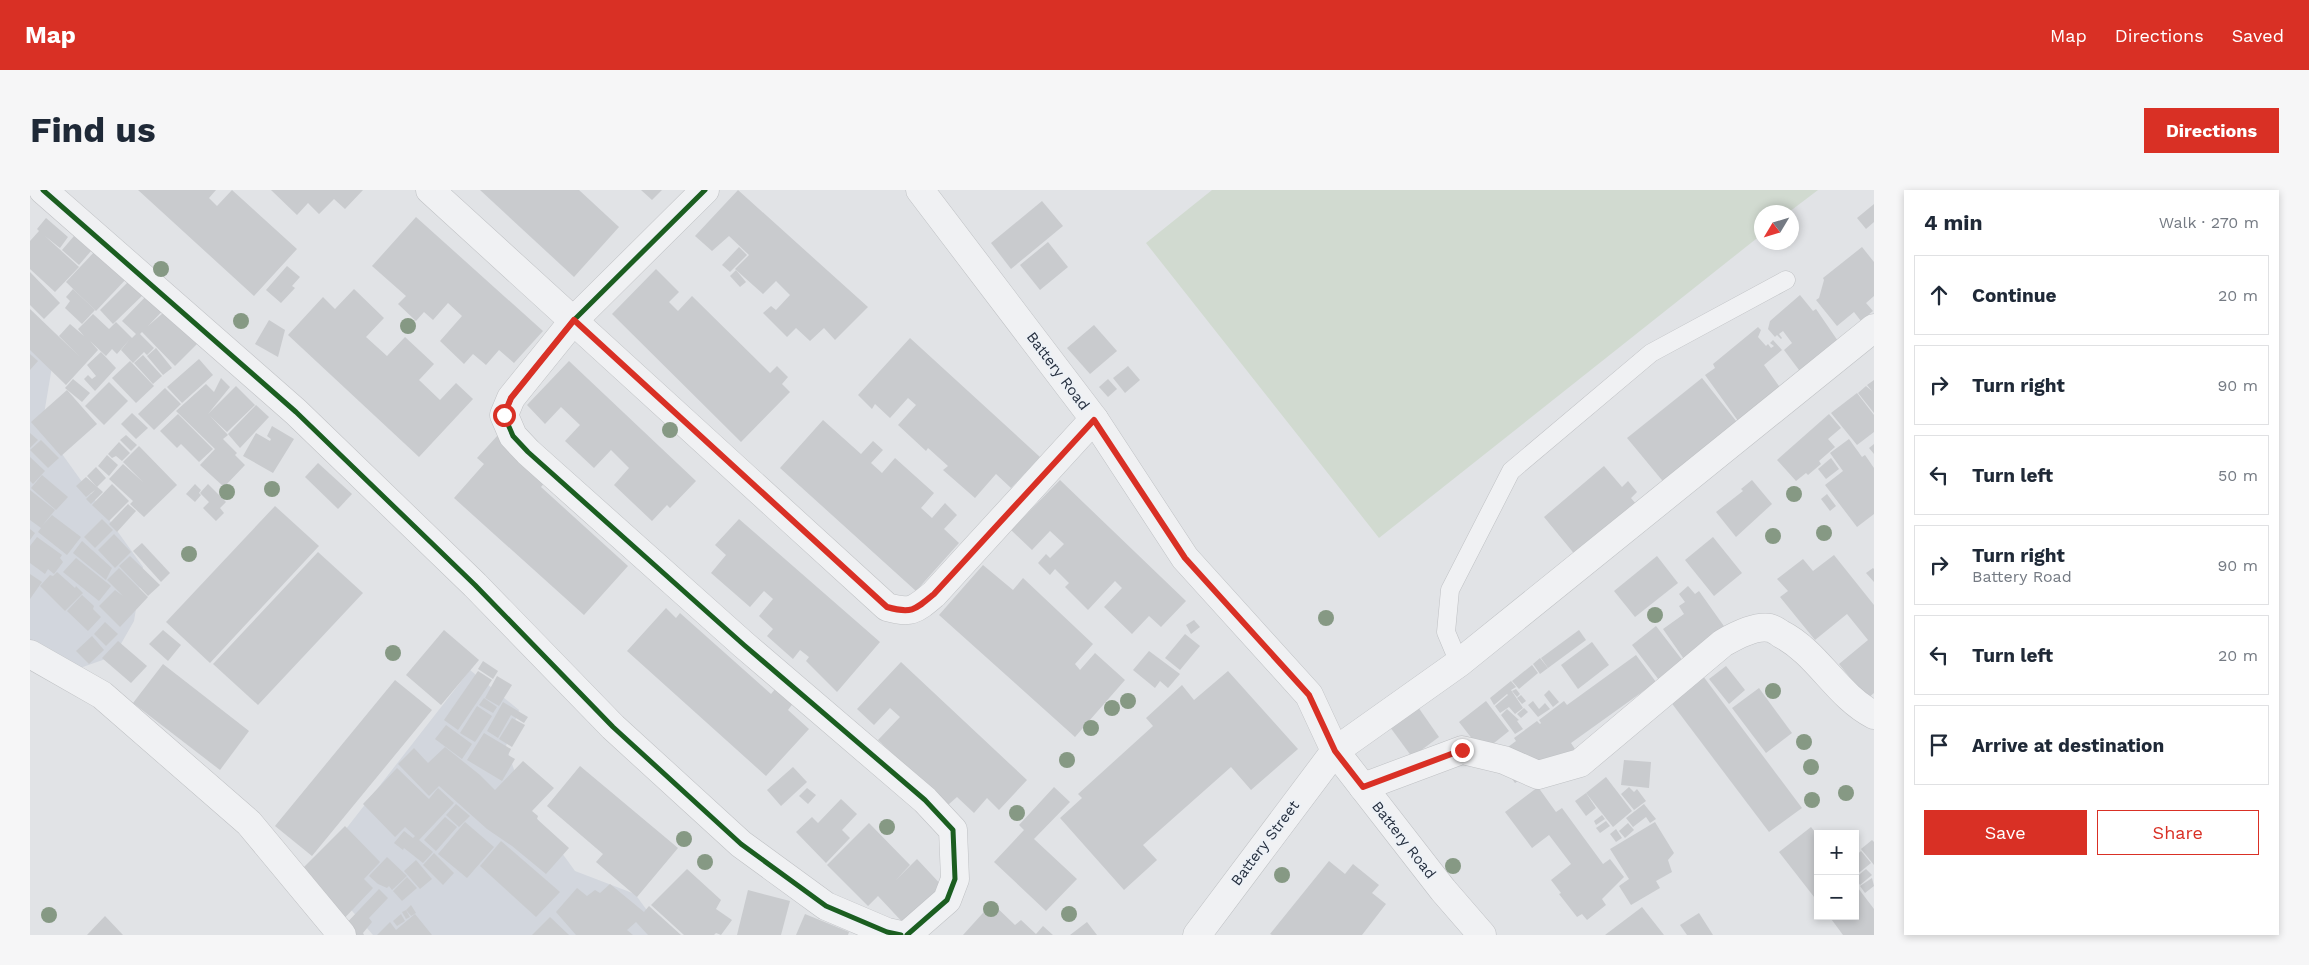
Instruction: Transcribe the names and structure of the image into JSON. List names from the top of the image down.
{
  "streets": {
    "street": ["Battery Road", "Battery Street"]
  },
  "crossings": [
    ["Battery Road", "Battery Street"]
  ],
  "north": "bottom left",
  "page": {
    "header": "Map",
    "nav": ["Map", "Directions", "Saved"],
    "buttons": [
      "Directions",
      ["Save", "Share"]
    ],
    "title": "Find us",
    "heading": ["4 min", "Walk · 270 m"],
    "list": [
      ["Continue", "20 m"],
      ["Turn right", "90 m"],
      ["Turn left", "50 m"],
      ["Turn right", "Battery Road", "90 m"],
      ["Turn left", "20 m"],
      "Arrive at destination"
    ],
    "map_buttons": ["+", "−"]
  }
}
